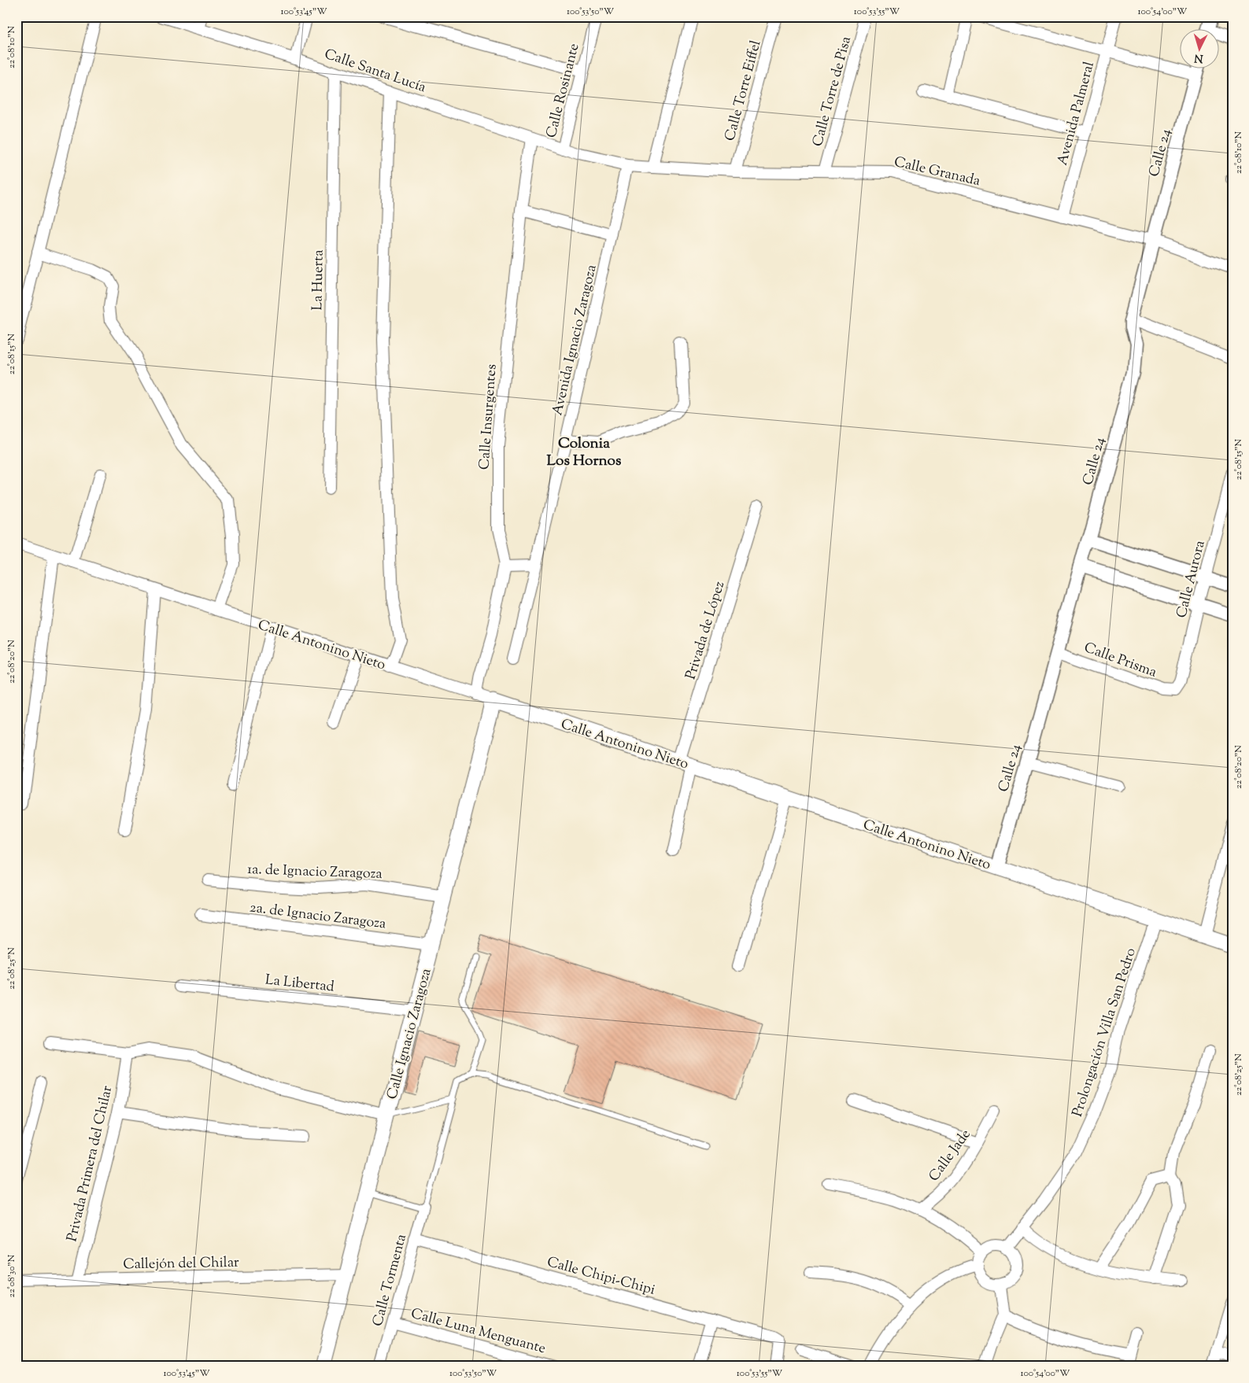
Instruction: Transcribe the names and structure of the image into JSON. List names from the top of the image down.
{
  "streets": {
    "main road": ["Calle Antonino Nieto", "Calle Ignacio Zaragoza"],
    "street": [
      "Calle Santa Lucía",
      "Calle Rosinante",
      "Calle Torre Eiffel",
      "Calle Torre de Pisa",
      "Avenida Palmeral",
      "Calle 24",
      "Calle Granada",
      "La Huerta",
      "Avenida Ignacio Zaragoza",
      "Calle Insurgentes",
      "Calle Aurora",
      "Privada de López",
      "Calle Prisma",
      "1a. de Ignacio Zaragoza",
      "2a. de Ignacio Zaragoza",
      "La Libertad",
      "Prolongación Villa San Pedro",
      "Calle Jade",
      "Privada Primera del Chilar",
      "Callejón del Chilar",
      "Calle Chipi-Chipi",
      "Calle Tormenta",
      "Calle Luna Menguante"
    ]
  },
  "crossings": [
    ["Calle Santa Lucía", "Calle Rosinante"],
    ["Calle Santa Lucía", "Calle Granada"],
    ["Calle Santa Lucía", "La Huerta"],
    ["Calle Santa Lucía", "Calle Insurgentes"],
    ["Calle Torre Eiffel", "Calle Granada"],
    ["Calle Torre de Pisa", "Calle Granada"],
    ["Avenida Palmeral", "Calle Granada"],
    ["Calle 24", "Calle Granada"],
    ["Calle 24", "Calle Antonino Nieto"],
    ["Calle 24", "Calle Prisma"],
    ["Calle Granada", "Avenida Ignacio Zaragoza"],
    ["Calle Insurgentes", "Calle Antonino Nieto"],
    ["Calle Aurora", "Calle Prisma"],
    ["Privada de López", "Calle Antonino Nieto"],
    ["Calle Antonino Nieto", "Prolongación Villa San Pedro"],
    ["Calle Antonino Nieto", "Calle Ignacio Zaragoza"],
    ["1a. de Ignacio Zaragoza", "Calle Ignacio Zaragoza"],
    ["2a. de Ignacio Zaragoza", "Calle Ignacio Zaragoza"],
    ["La Libertad", "Calle Ignacio Zaragoza"],
    ["Calle Ignacio Zaragoza", "Callejón del Chilar"],
    ["Privada Primera del Chilar", "Callejón del Chilar"],
    ["Calle Chipi-Chipi", "Calle Tormenta"],
    ["Calle Tormenta", "Calle Luna Menguante"]
  ],
  "districts": ["Colonia Los Hornos"],
  "north": "bottom",
  "coordinates": [
    "100°53'45\"W",
    "100°53'50\"W",
    "100°53'55\"W",
    "100°54'00\"W",
    "22°08'10\"N",
    "22°08'15\"N",
    "22°08'20\"N",
    "22°08'25\"N",
    "22°08'30\"N"
  ]
}
